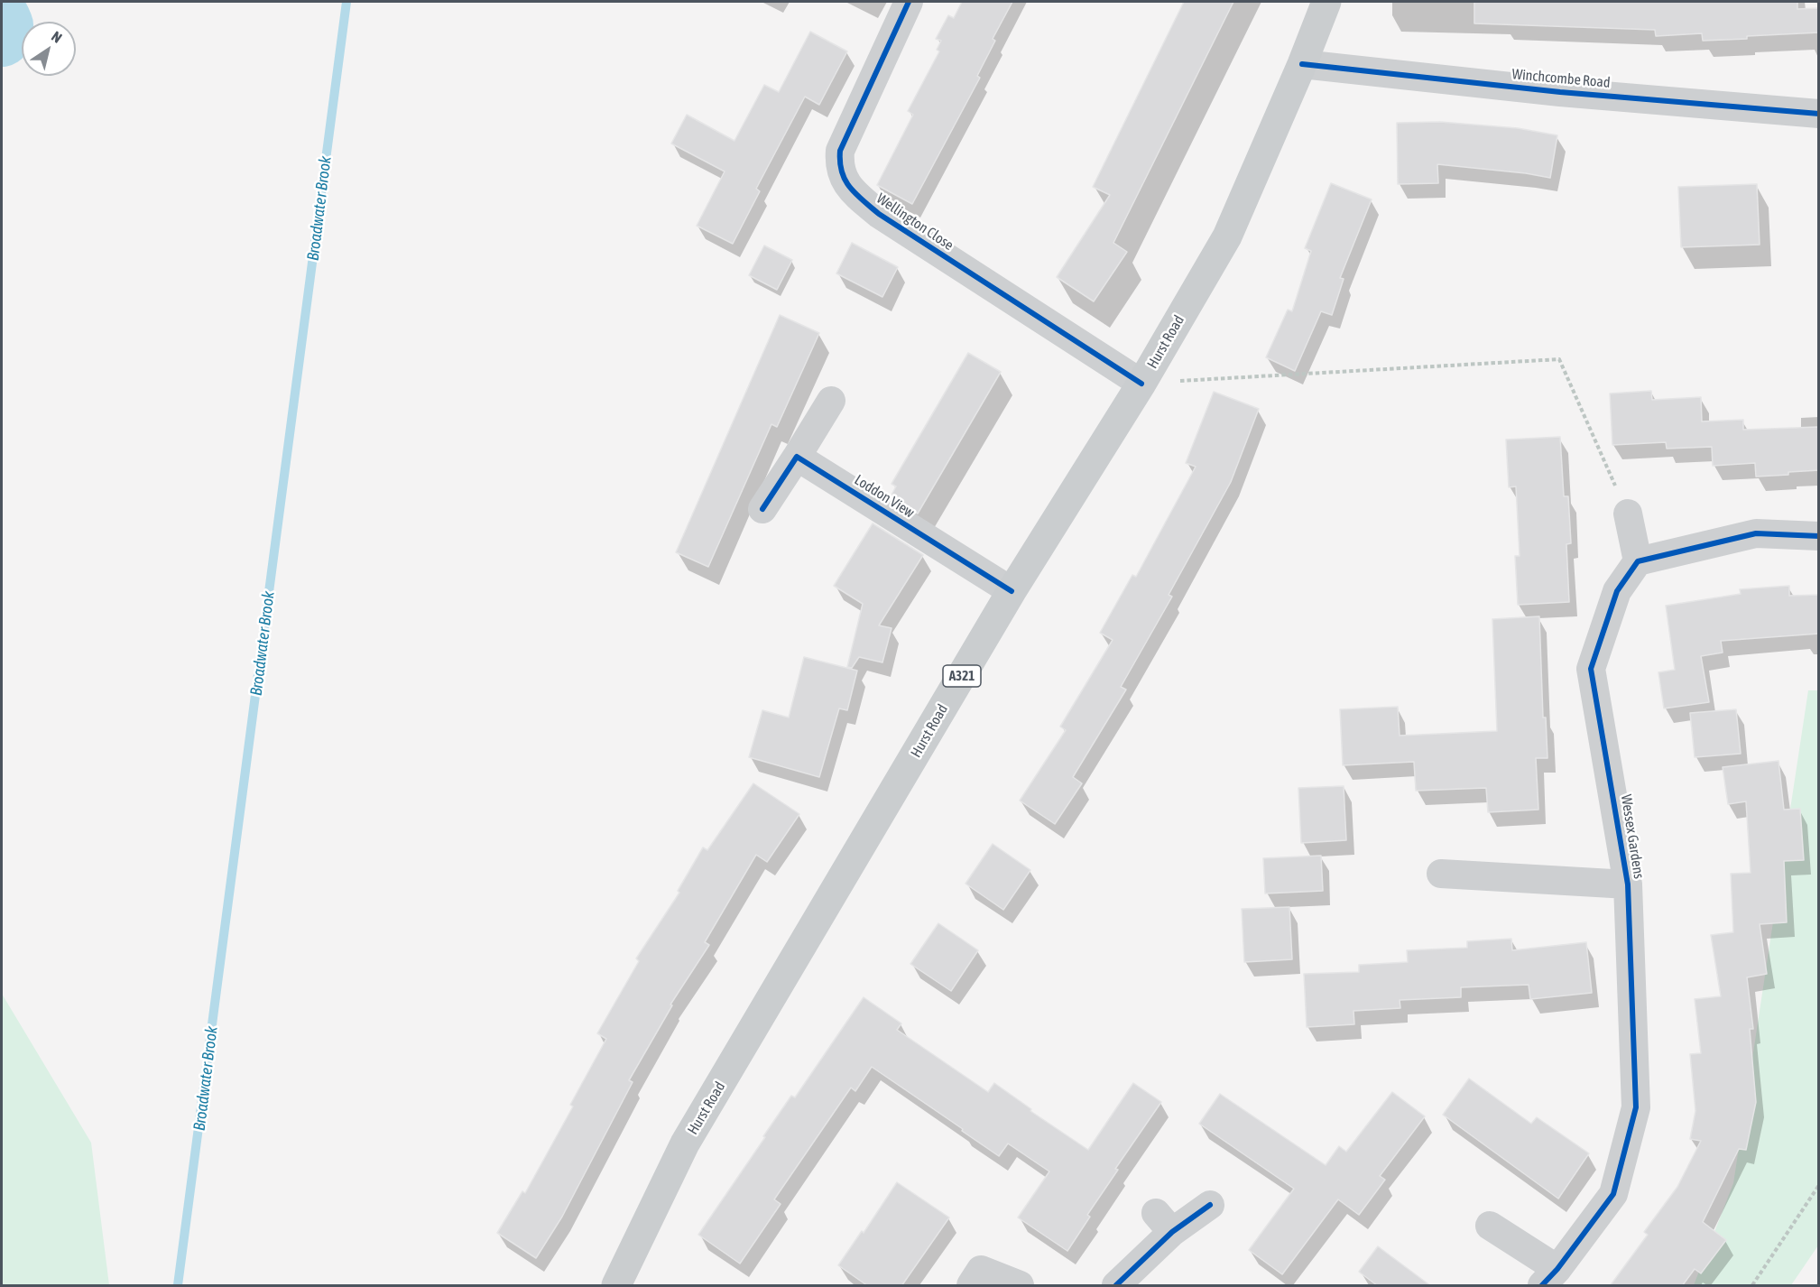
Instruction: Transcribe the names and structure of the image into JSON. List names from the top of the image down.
{
  "streets": {
    "main road": ["Hurst Road", "A321"],
    "street": [
      "Winchcombe Road",
      "Wellington Close",
      "Loddon View",
      "Wessex Gardens"
    ]
  },
  "crossings": [
    ["Winchcombe Road", "Hurst Road"],
    ["Wellington Close", "Hurst Road"],
    ["Hurst Road", "Loddon View"]
  ],
  "water": ["Broadwater Brook"],
  "north": "top right"
}
